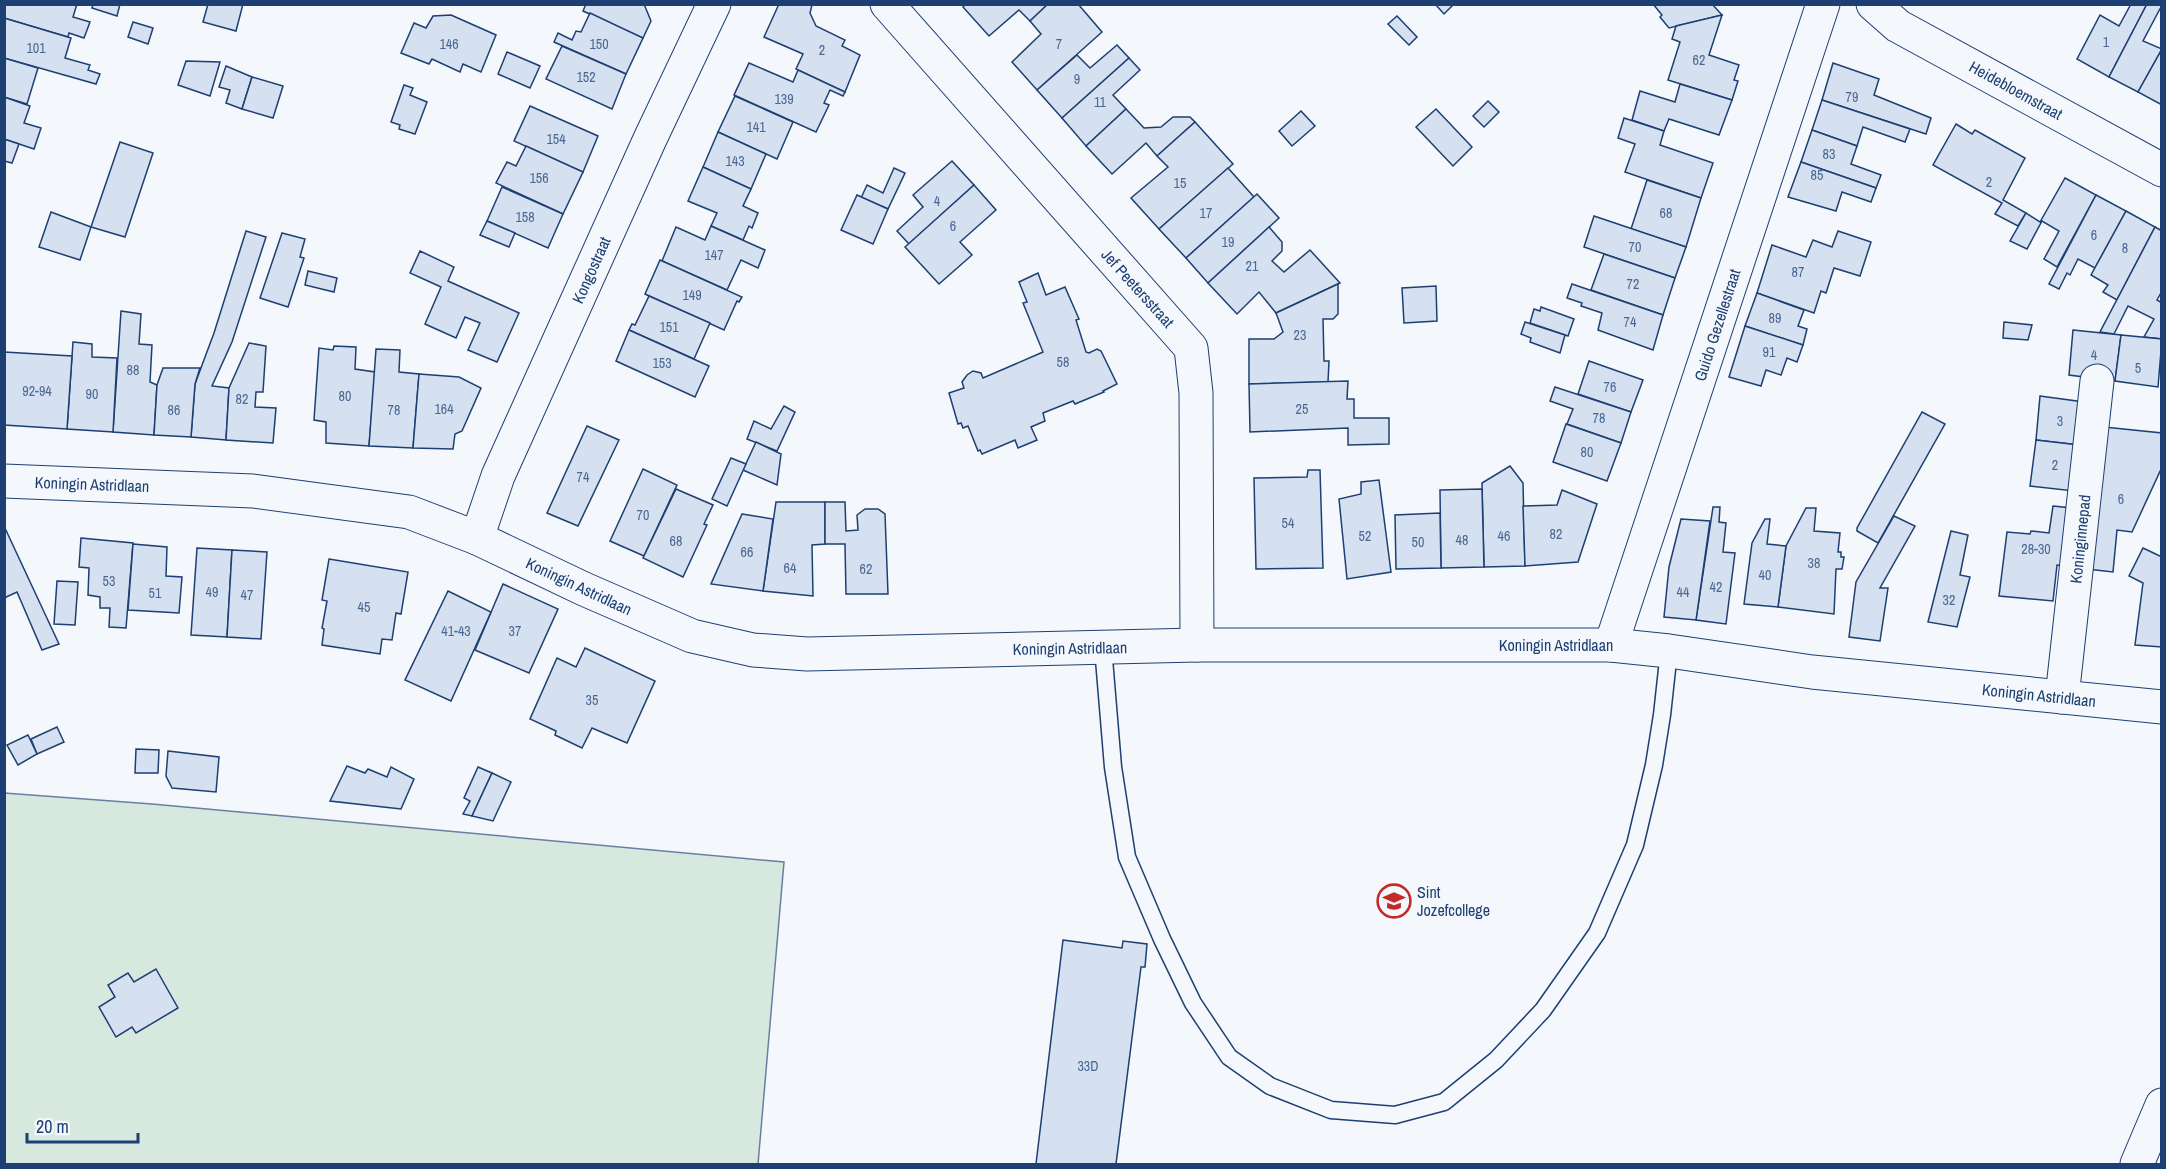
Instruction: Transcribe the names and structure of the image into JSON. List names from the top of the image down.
{
  "streets": {
    "street": [
      "Heidebloemstraat",
      "Kongostraat",
      "Jef Peetersstraat",
      "Guido Gezellestraat",
      "Koningin Astridlaan",
      "Koninginnepad"
    ]
  },
  "crossings": [
    ["Kongostraat", "Koningin Astridlaan"],
    ["Jef Peetersstraat", "Koningin Astridlaan"],
    ["Guido Gezellestraat", "Koningin Astridlaan"],
    ["Koningin Astridlaan", "Koninginnepad"]
  ],
  "places": {
    "school or university": ["Sint Jozefcollege"]
  },
  "house_numbers": [
    "1",
    "146",
    "150",
    "7",
    "101",
    "2",
    "62",
    "152",
    "9",
    "79",
    "139",
    "11",
    "141",
    "154",
    "83",
    "143",
    "85",
    "156",
    "2",
    "15",
    "4",
    "17",
    "68",
    "158",
    "6",
    "6",
    "19",
    "70",
    "8",
    "147",
    "21",
    "87",
    "72",
    "149",
    "89",
    "74",
    "151",
    "23",
    "91",
    "4",
    "58",
    "153",
    "5",
    "88",
    "76",
    "92-94",
    "90",
    "80",
    "82",
    "164",
    "25",
    "86",
    "78",
    "78",
    "3",
    "80",
    "2",
    "74",
    "6",
    "70",
    "54",
    "82",
    "52",
    "46",
    "48",
    "68",
    "50",
    "28-30",
    "66",
    "38",
    "64",
    "62",
    "40",
    "53",
    "42",
    "49",
    "44",
    "51",
    "47",
    "32",
    "45",
    "41-43",
    "37",
    "35",
    "33D"
  ],
  "scale_bar": "20 m"
}
